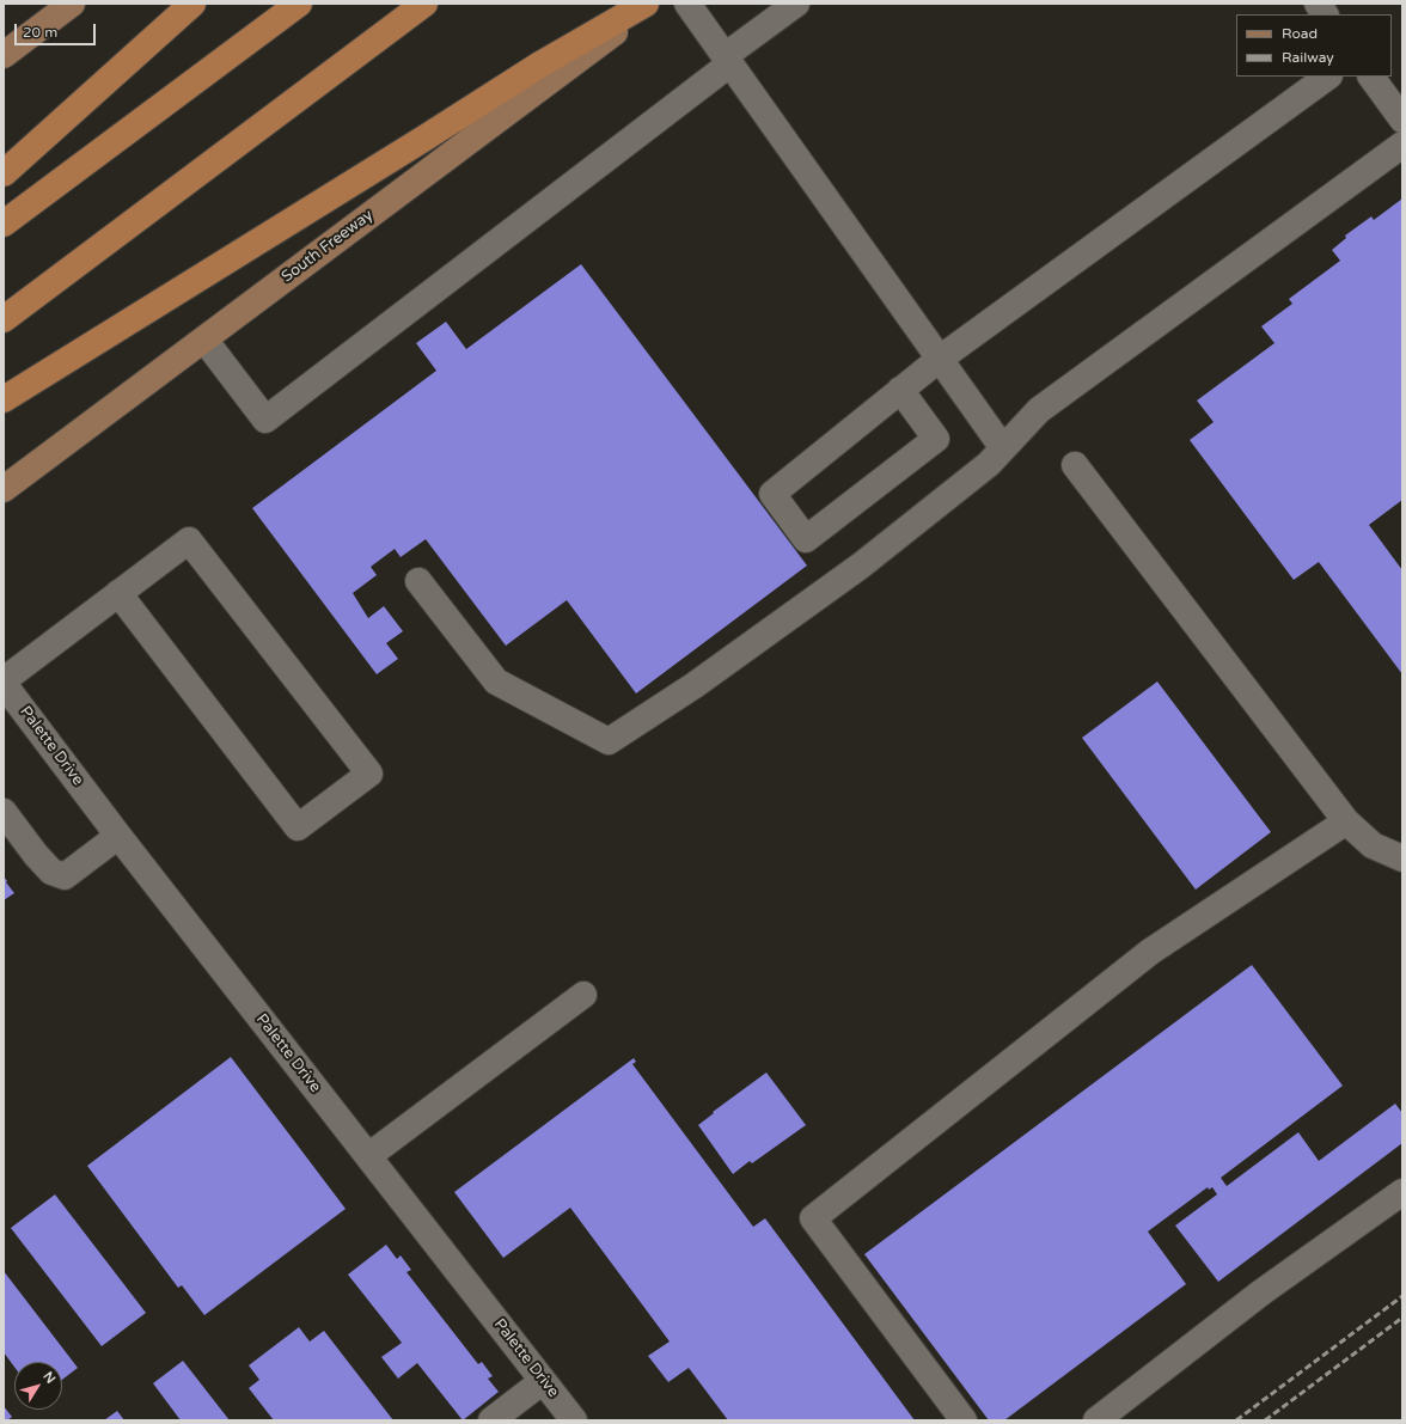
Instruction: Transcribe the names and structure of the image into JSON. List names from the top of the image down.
{
  "streets": {
    "main road": ["South Freeway"],
    "street": ["Palette Drive"]
  },
  "legend": ["Road", "Railway"],
  "scale_bar": "20 m",
  "north": "top right"
}
